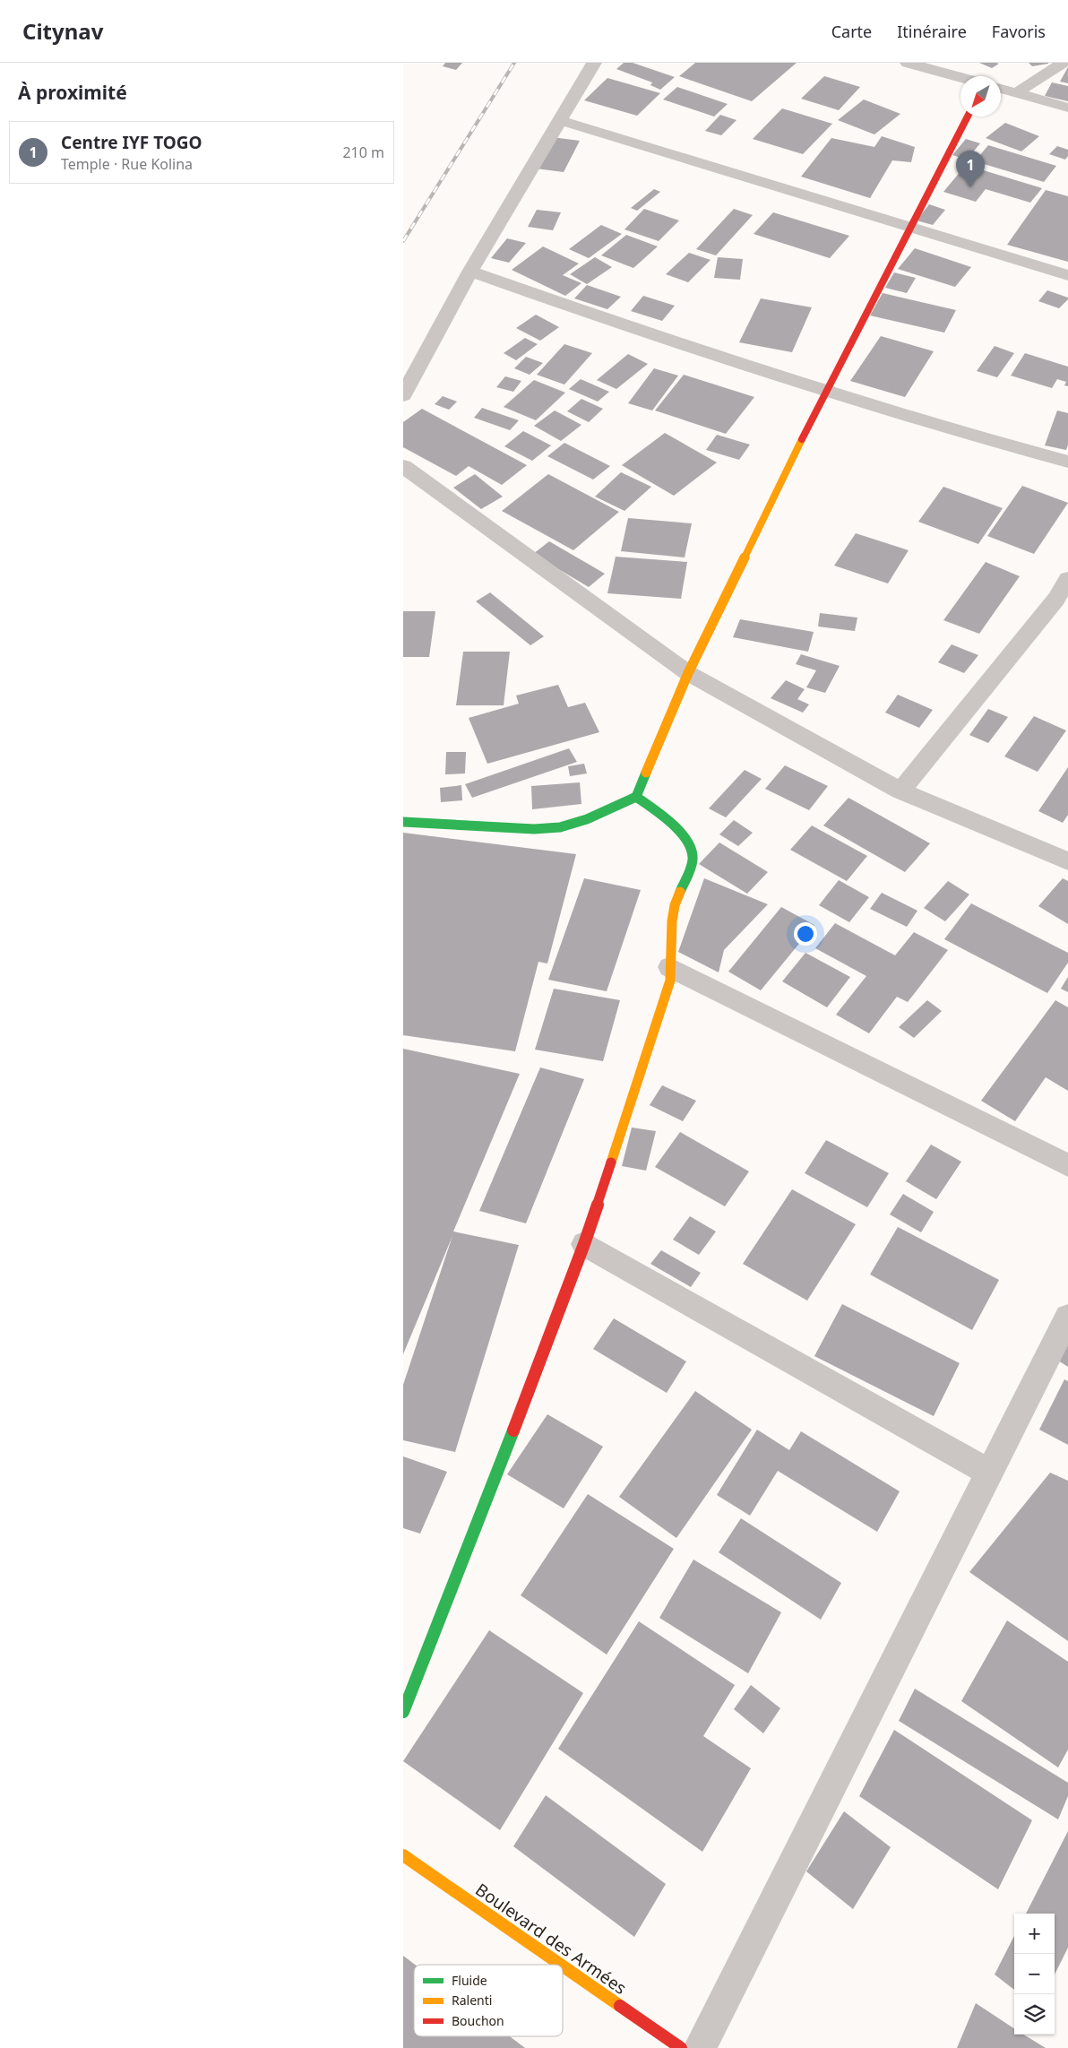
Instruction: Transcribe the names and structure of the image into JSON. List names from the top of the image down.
{
  "streets": {
    "street": ["Boulevard des Armées"]
  },
  "legend": ["Fluide", "Ralenti", "Bouchon"],
  "north": "bottom left",
  "page": {
    "header": "Citynav",
    "nav": ["Carte", "Itinéraire", "Favoris"],
    "heading": "À proximité",
    "list": [
      {
        "mark": "1",
        "name": "Centre IYF TOGO",
        "note": "Temple · Rue Kolina",
        "value": "210 m"
      }
    ],
    "pins": "1",
    "map_buttons": ["+", "−"]
  }
}
